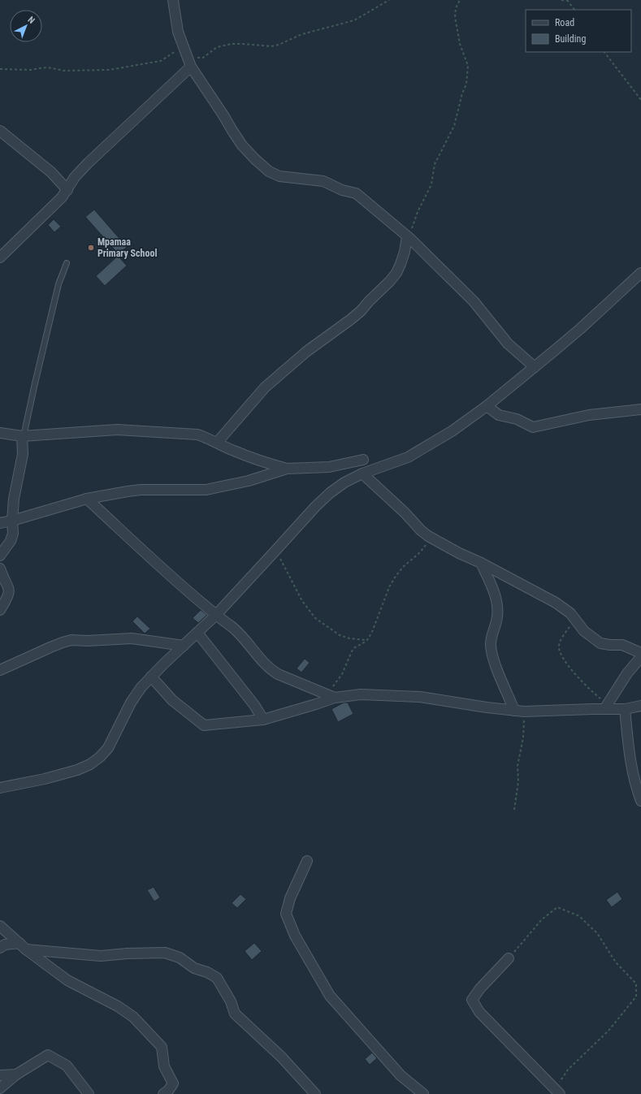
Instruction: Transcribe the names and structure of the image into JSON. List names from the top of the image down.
{
  "places": ["Mpamaa Primary School"],
  "legend": ["Road", "Building"],
  "north": "top right"
}
